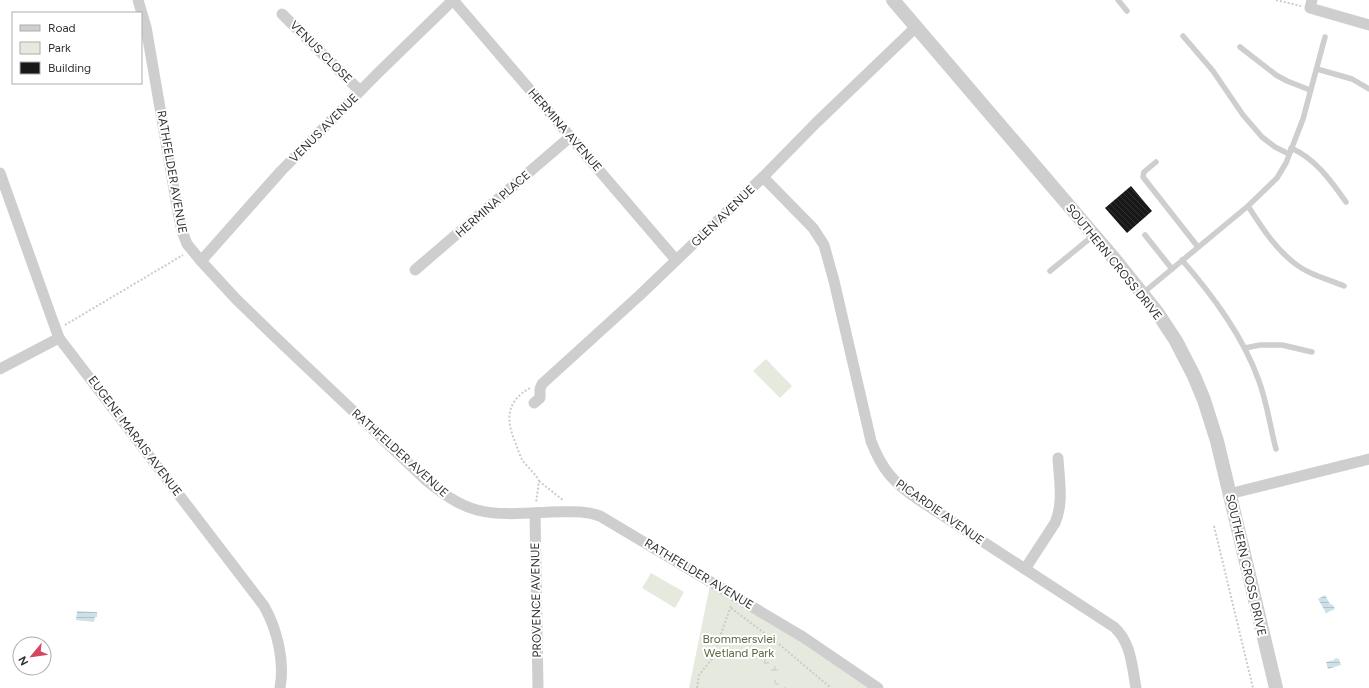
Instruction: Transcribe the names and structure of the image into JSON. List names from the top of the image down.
{
  "streets": {
    "street": [
      "VENUS CLOSE",
      "VENUS AVENUE",
      "HERMINA AVENUE",
      "RATHFELDER AVENUE",
      "HERMINA PLACE",
      "GLEN AVENUE",
      "SOUTHERN CROSS DRIVE",
      "EUGENE MARAIS AVENUE",
      "PICARDIE AVENUE",
      "PROVENCE AVENUE"
    ]
  },
  "crossings": [
    ["VENUS CLOSE", "VENUS AVENUE"],
    ["VENUS AVENUE", "HERMINA AVENUE"],
    ["VENUS AVENUE", "RATHFELDER AVENUE"],
    ["HERMINA AVENUE", "HERMINA PLACE"],
    ["HERMINA AVENUE", "GLEN AVENUE"],
    ["RATHFELDER AVENUE", "PROVENCE AVENUE"],
    ["GLEN AVENUE", "SOUTHERN CROSS DRIVE"],
    ["GLEN AVENUE", "PICARDIE AVENUE"]
  ],
  "parks": ["Brommersvlei Wetland Park"],
  "legend": ["Road", "Park", "Building"],
  "north": "bottom left"
}
